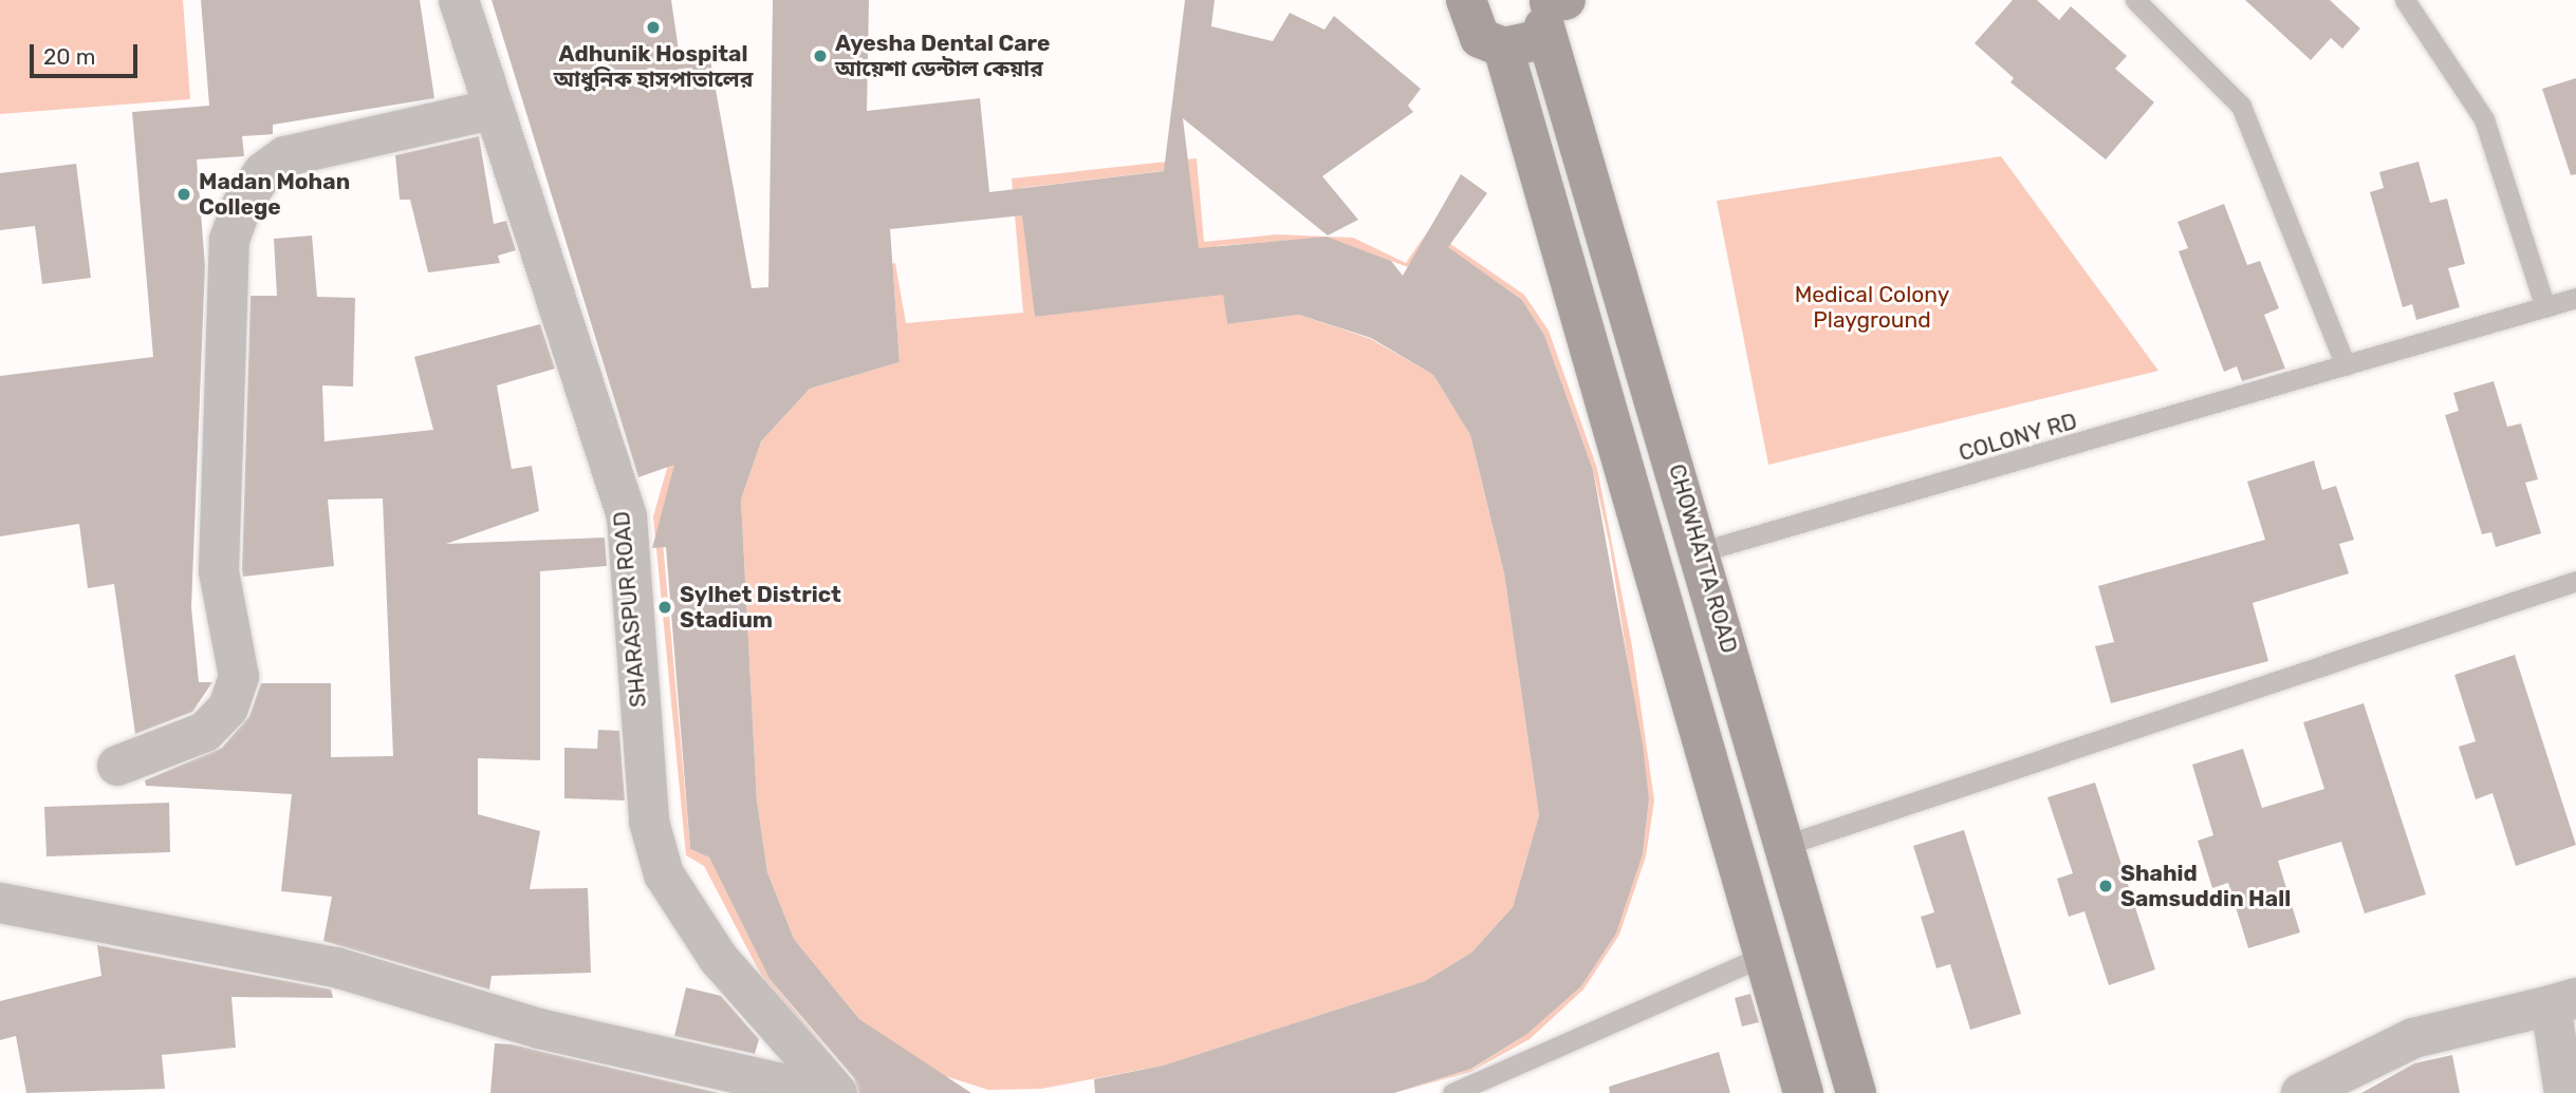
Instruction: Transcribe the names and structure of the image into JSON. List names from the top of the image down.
{
  "streets": {
    "main road": ["CHOWHATTA ROAD"],
    "street": ["SHARASPUR ROAD"],
    "lane": ["COLONY RD"]
  },
  "crossings": [
    ["COLONY RD", "CHOWHATTA ROAD"]
  ],
  "parks": ["Medical Colony Playground"],
  "places": [
    "Adhunik Hospital আধুনিক হাসপাতালের",
    "Ayesha Dental Care আয়েশা ডেন্টাল কেয়ার",
    "Madan Mohan College",
    "Sylhet District Stadium",
    "Shahid Samsuddin Hall"
  ],
  "scale_bar": "20 m"
}
